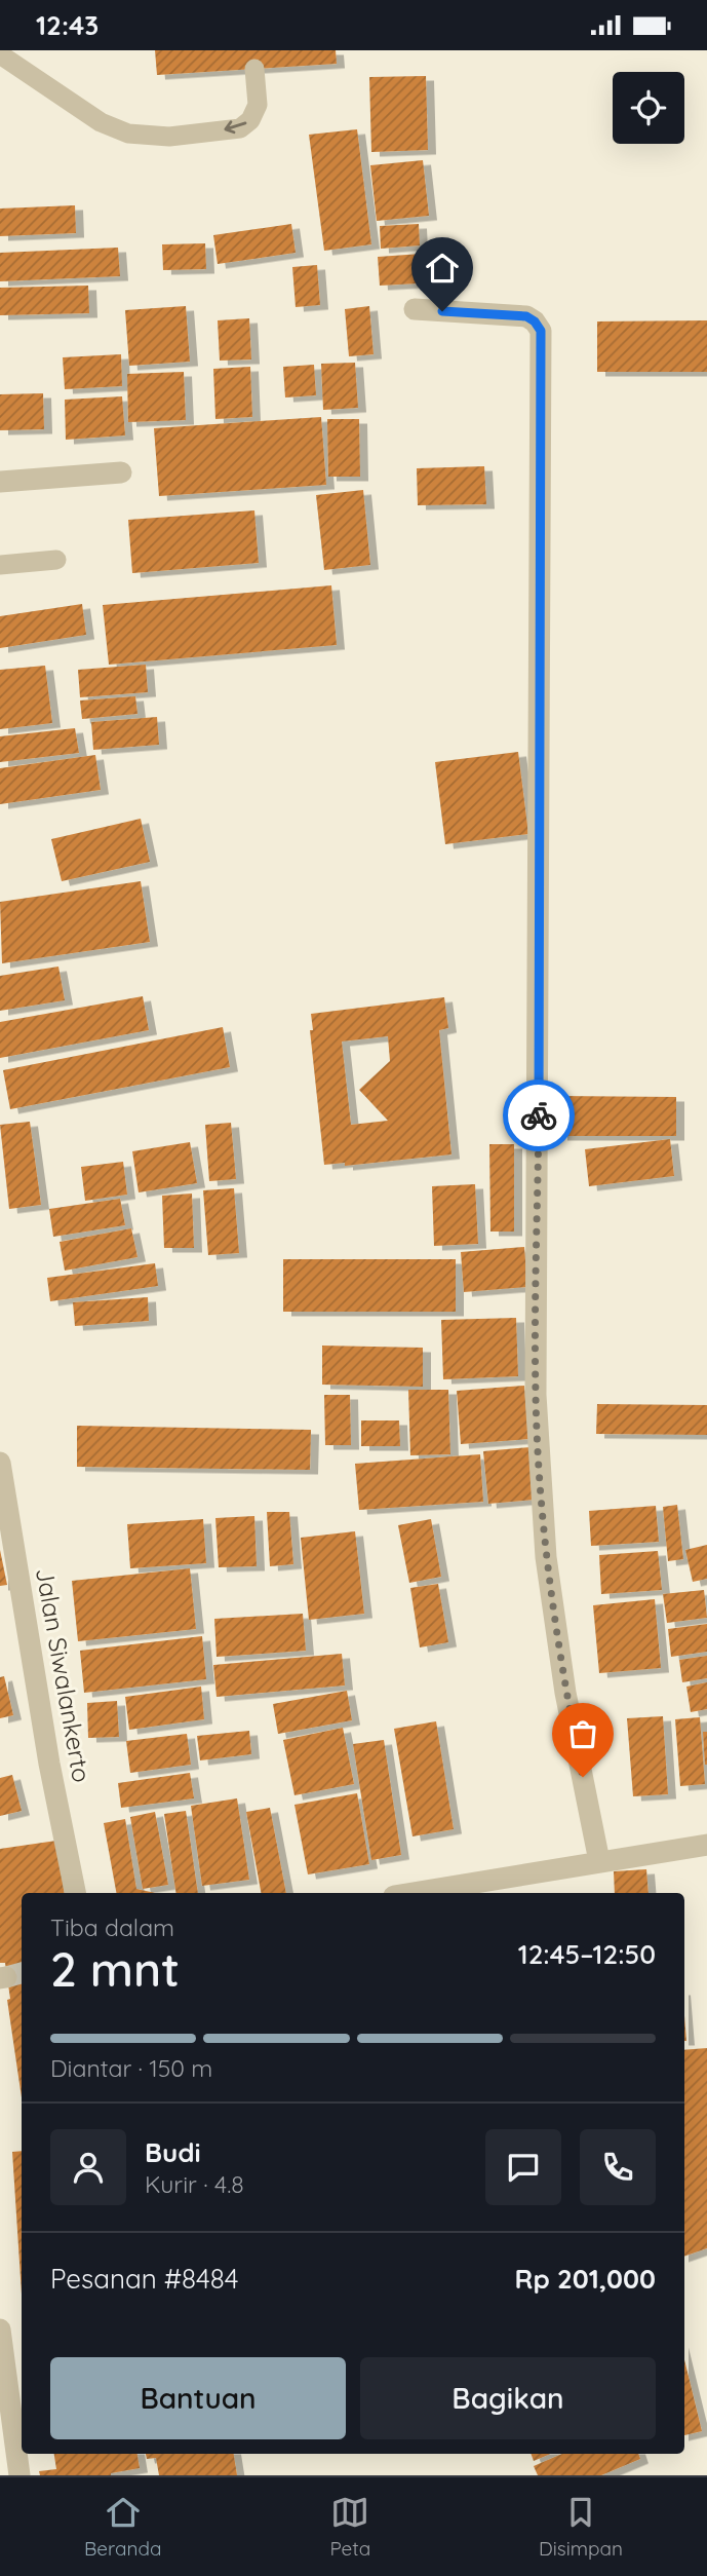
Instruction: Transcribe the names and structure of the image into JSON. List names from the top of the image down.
{
  "streets": {
    "street": ["Jalan Siwalankerto"]
  },
  "page": {
    "status": "12:43",
    "heading": ["2 mnt", "Tiba dalam", "12:45–12:50"],
    "panel": [
      "Budi",
      "Kurir · 4.8",
      "Pesanan #8484",
      "Rp 201,000"
    ],
    "bar": "Diantar · 150 m",
    "buttons": ["Bantuan", "Bagikan"],
    "tabs": ["Beranda", "Peta", "Disimpan"]
  }
}
